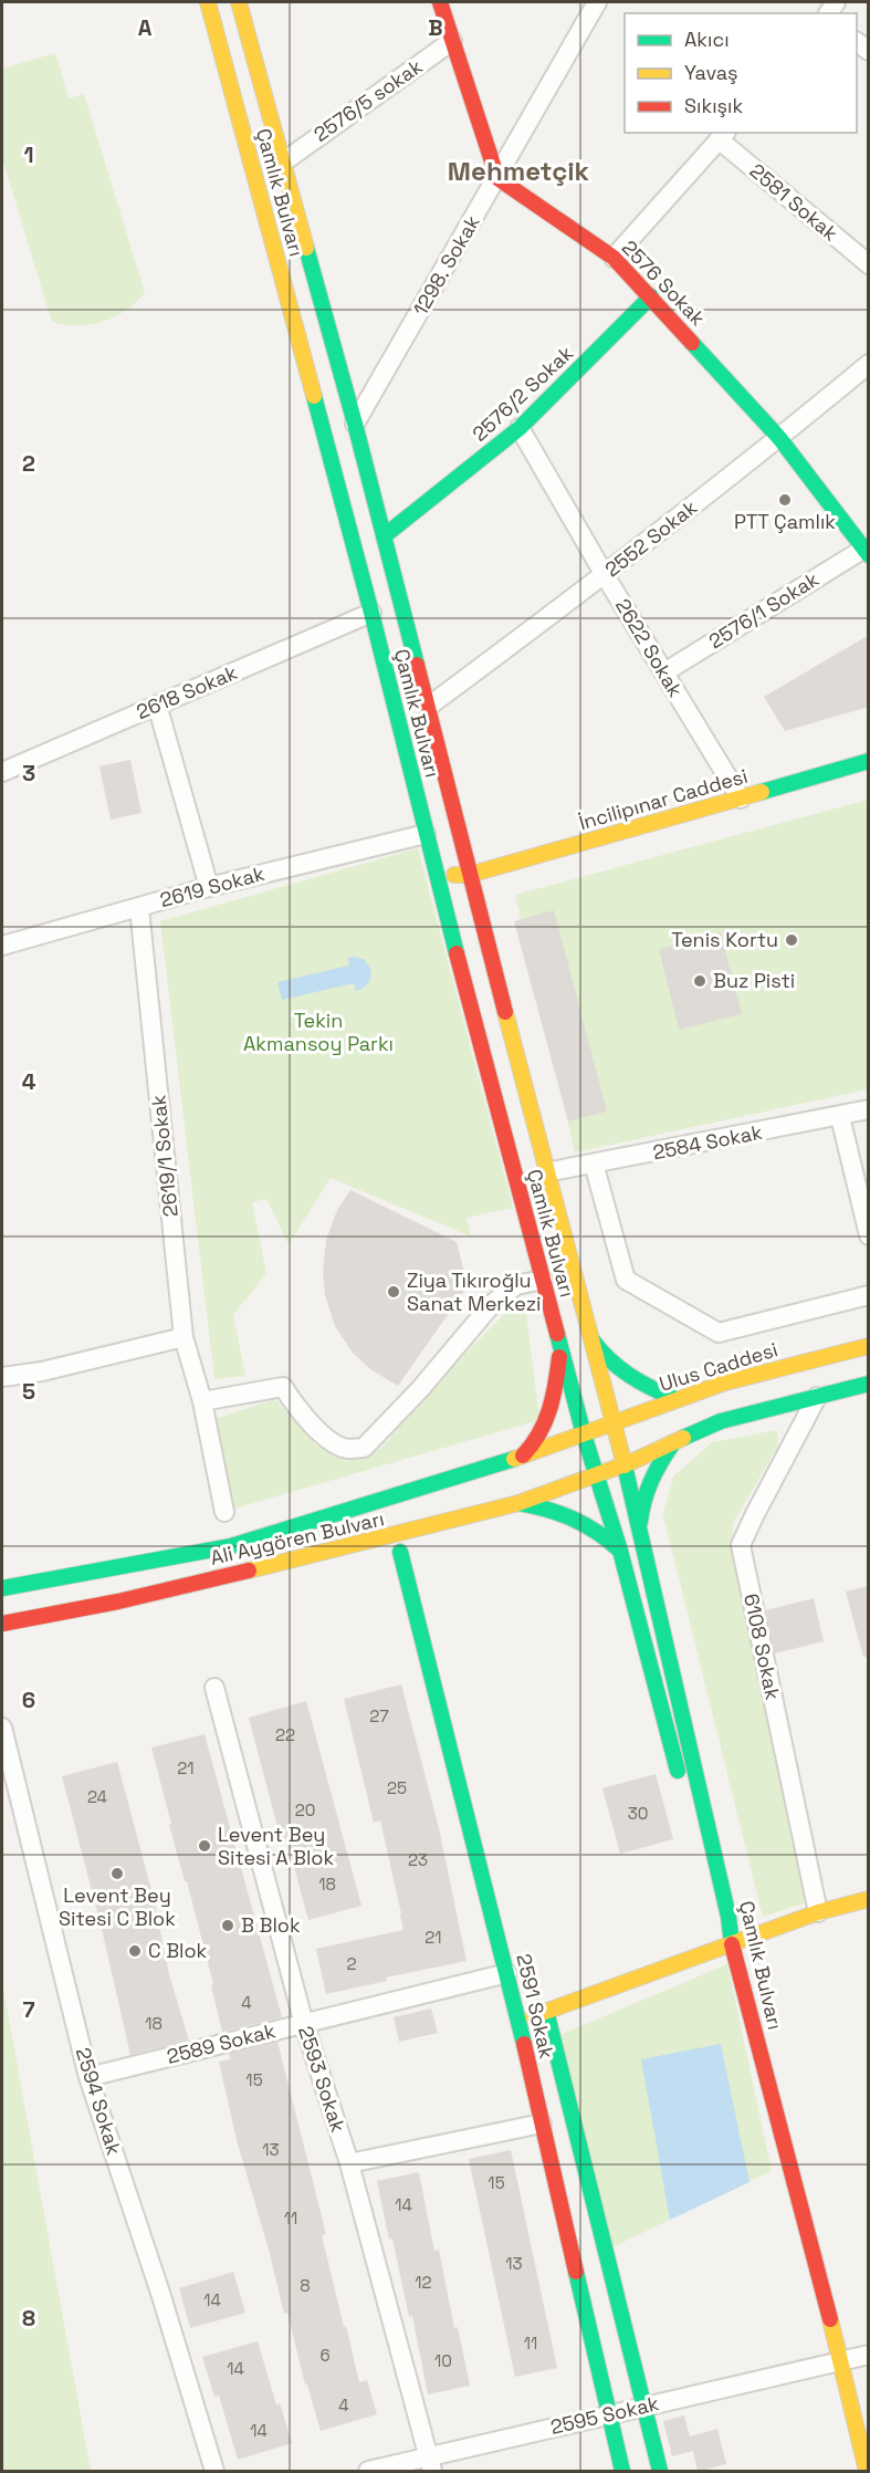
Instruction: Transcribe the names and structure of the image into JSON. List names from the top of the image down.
{
  "streets": {
    "main road": [
      "Çamlık Bulvarı",
      "2576 Sokak",
      "2576/2 Sokak",
      "İncilipınar Caddesi",
      "Ulus Caddesi",
      "Ali Aygören Bulvarı",
      "2591 Sokak"
    ],
    "street": [
      "2576/5 sokak",
      "2581 Sokak",
      "1298. Sokak",
      "2552 Sokak",
      "2576/1 Sokak",
      "2622 Sokak",
      "2618 Sokak",
      "2619 Sokak",
      "2584 Sokak",
      "2619/1 Sokak",
      "6108 Sokak",
      "2589 Sokak",
      "2593 Sokak",
      "2594 Sokak",
      "2595 Sokak"
    ]
  },
  "crossings": [
    ["2576/5 sokak", "Çamlık Bulvarı"],
    ["Çamlık Bulvarı", "1298. Sokak"],
    ["Çamlık Bulvarı", "2576/2 Sokak"],
    ["Çamlık Bulvarı", "2552 Sokak"],
    ["Çamlık Bulvarı", "2618 Sokak"],
    ["Çamlık Bulvarı", "İncilipınar Caddesi"],
    ["Çamlık Bulvarı", "2619 Sokak"],
    ["Çamlık Bulvarı", "2584 Sokak"],
    ["Çamlık Bulvarı", "Ulus Caddesi"],
    ["Çamlık Bulvarı", "Ali Aygören Bulvarı"],
    ["Çamlık Bulvarı", "2595 Sokak"],
    ["1298. Sokak", "2576 Sokak"],
    ["2576 Sokak", "2576/2 Sokak"],
    ["2576 Sokak", "2552 Sokak"],
    ["2576 Sokak", "2576/1 Sokak"],
    ["2576/2 Sokak", "2622 Sokak"],
    ["2552 Sokak", "2622 Sokak"],
    ["2576/1 Sokak", "2622 Sokak"],
    ["2622 Sokak", "İncilipınar Caddesi"],
    ["2619 Sokak", "2619/1 Sokak"],
    ["Ulus Caddesi", "Ali Aygören Bulvarı"],
    ["2591 Sokak", "2589 Sokak"],
    ["2591 Sokak", "2595 Sokak"],
    ["2589 Sokak", "2593 Sokak"],
    ["2589 Sokak", "2594 Sokak"],
    ["2593 Sokak", "2595 Sokak"]
  ],
  "districts": ["Mehmetçik"],
  "parks": ["Tekin Akmansoy Parkı"],
  "places": [
    "PTT Çamlık",
    "Tenis Kortu",
    "Buz Pisti",
    "Ziya Tıkıroğlu Sanat Merkezi",
    "Levent Bey Sitesi A Blok",
    "Levent Bey Sitesi C Blok",
    "B Blok",
    "C Blok"
  ],
  "house_numbers": [
    "27",
    "22",
    "21",
    "25",
    "24",
    "20",
    "30",
    "23",
    "18",
    "21",
    "2",
    "4",
    "18",
    "15",
    "13",
    "15",
    "14",
    "11",
    "13",
    "12",
    "8",
    "14",
    "11",
    "6",
    "10",
    "14",
    "4",
    "14"
  ],
  "legend": ["Akıcı", "Yavaş", "Sıkışık"],
  "grid": {
    "columns": ["A", "B"],
    "rows": [
      "1",
      "2",
      "3",
      "4",
      "5",
      "6",
      "7",
      "8"
    ]
  }
}
